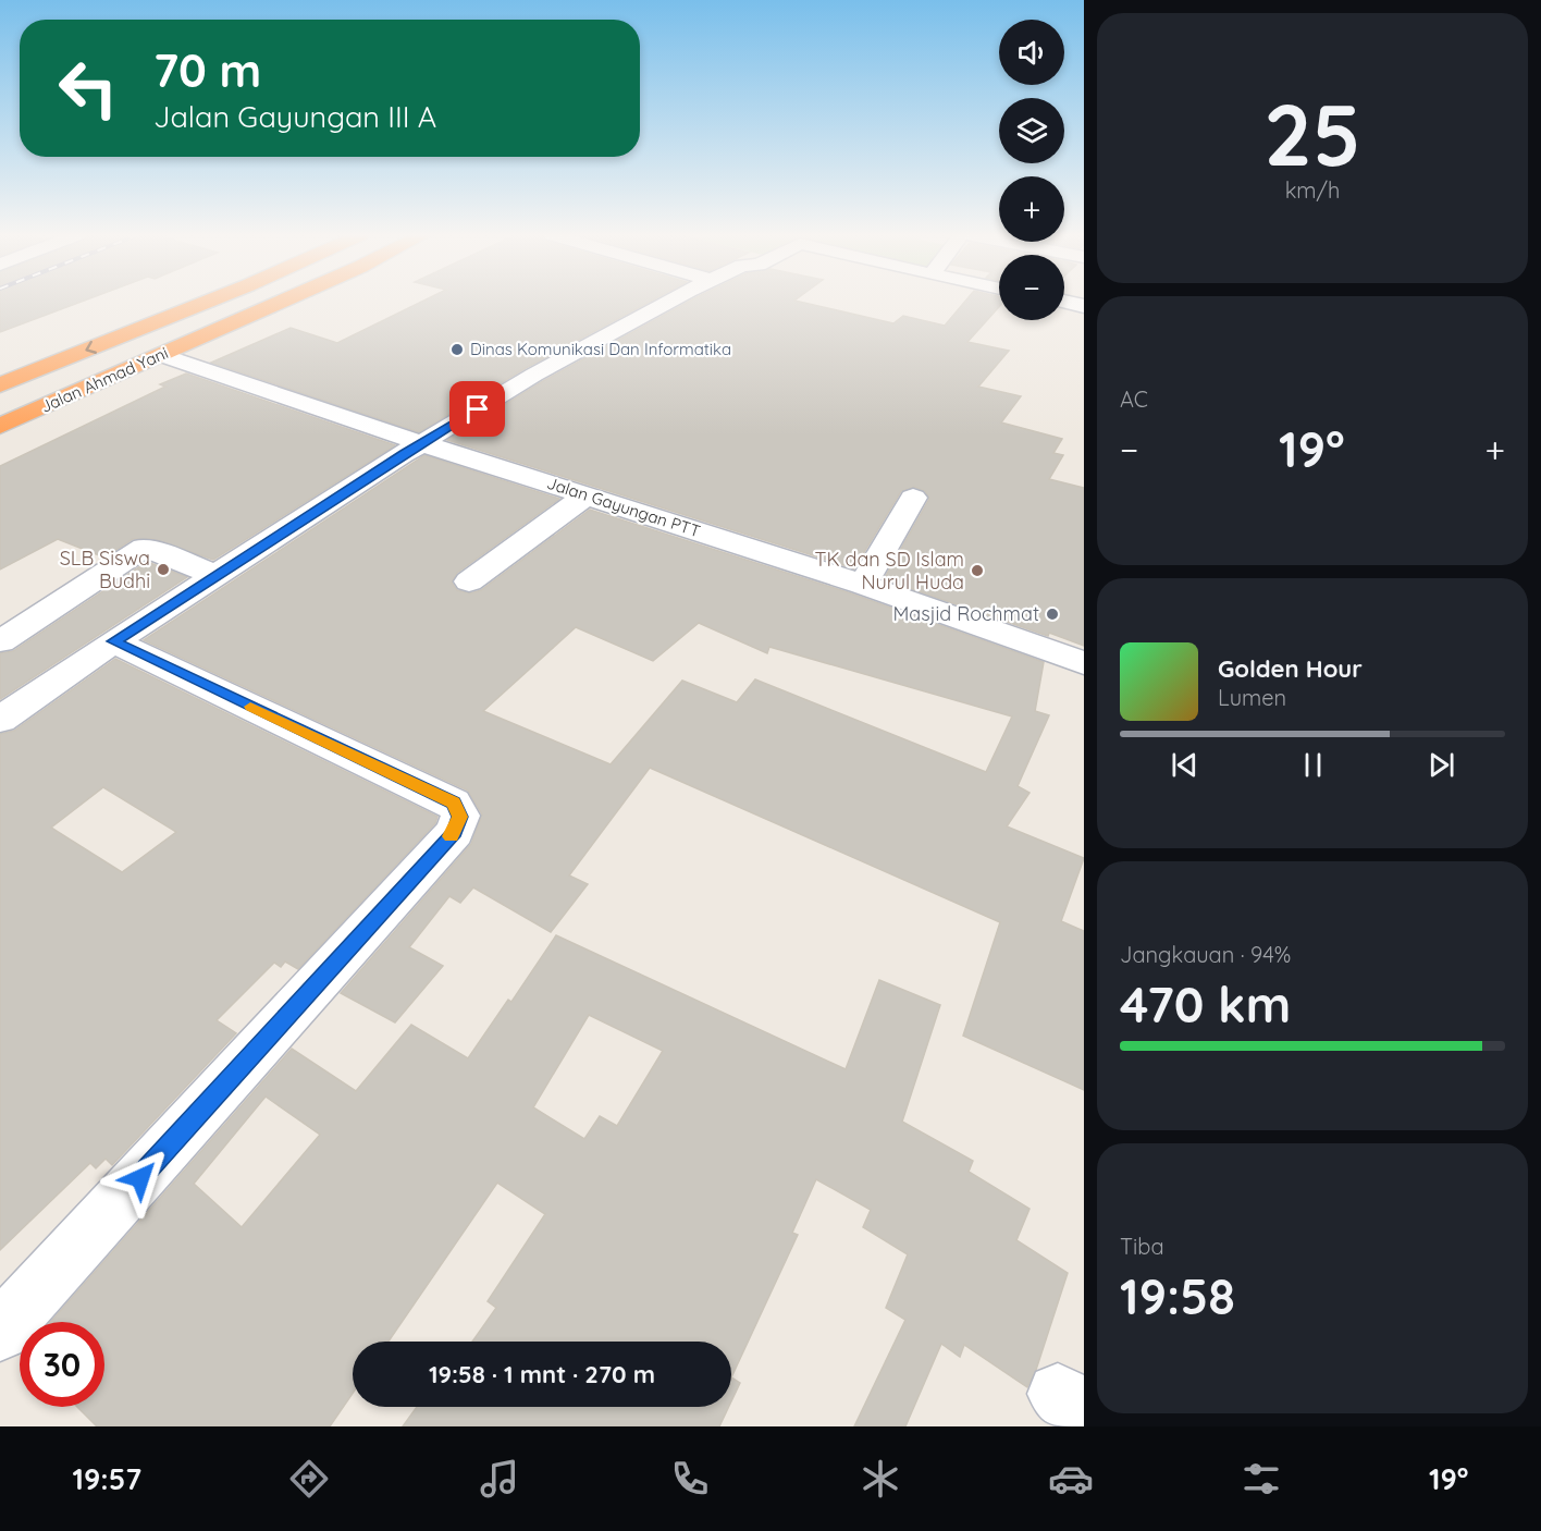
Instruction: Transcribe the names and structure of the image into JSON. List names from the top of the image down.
{
  "streets": {
    "highway": ["Jalan Ahmad Yani"],
    "street": ["Jalan Gayungan PTT"]
  },
  "crossings": [
    ["Jalan Ahmad Yani", "Jalan Gayungan PTT"]
  ],
  "places": [
    "Dinas Komunikasi Dan Informatika",
    "SLB Siswa Budhi",
    "TK dan SD Islam Nurul Huda",
    "Masjid Rochmat"
  ],
  "page": {
    "tile": [
      ["25", "km/h"],
      "AC",
      ["Jangkauan · 94%", "470 km"],
      ["Tiba", "19:58"]
    ],
    "map_buttons": ["+", "−"],
    "turn": ["70 m", "Jalan Gayungan III A"],
    "heat": ["−", "19°", "+"],
    "song": ["Golden Hour", "Lumen"],
    "limit": "30",
    "trip": "19:58 · 1 mnt · 270 m",
    "tabs": ["19:57", "19°"]
  }
}
